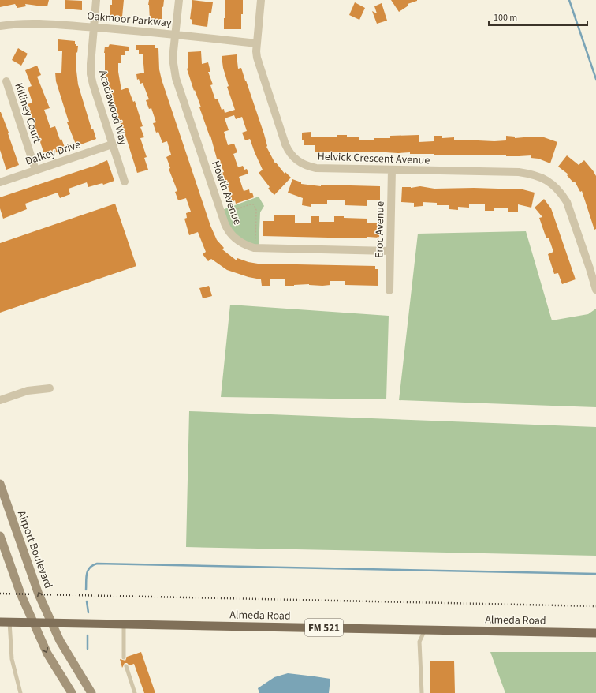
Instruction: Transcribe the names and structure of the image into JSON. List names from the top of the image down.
{
  "streets": {
    "main road": ["Airport Boulevard", "Almeda Road", "FM 521"],
    "street": [
      "Oakmoor Parkway",
      "Acaciawood Way",
      "Killiney Court",
      "Dalkey Drive",
      "Helvick Crescent Avenue",
      "Howth Avenue",
      "Eroc Avenue"
    ]
  },
  "crossings": [
    ["Oakmoor Parkway", "Acaciawood Way"],
    ["Oakmoor Parkway", "Helvick Crescent Avenue"],
    ["Oakmoor Parkway", "Howth Avenue"],
    ["Acaciawood Way", "Dalkey Drive"],
    ["Killiney Court", "Dalkey Drive"],
    ["Helvick Crescent Avenue", "Eroc Avenue"],
    ["Howth Avenue", "Eroc Avenue"],
    ["Airport Boulevard", "Almeda Road"]
  ],
  "scale_bar": "100 m"
}
